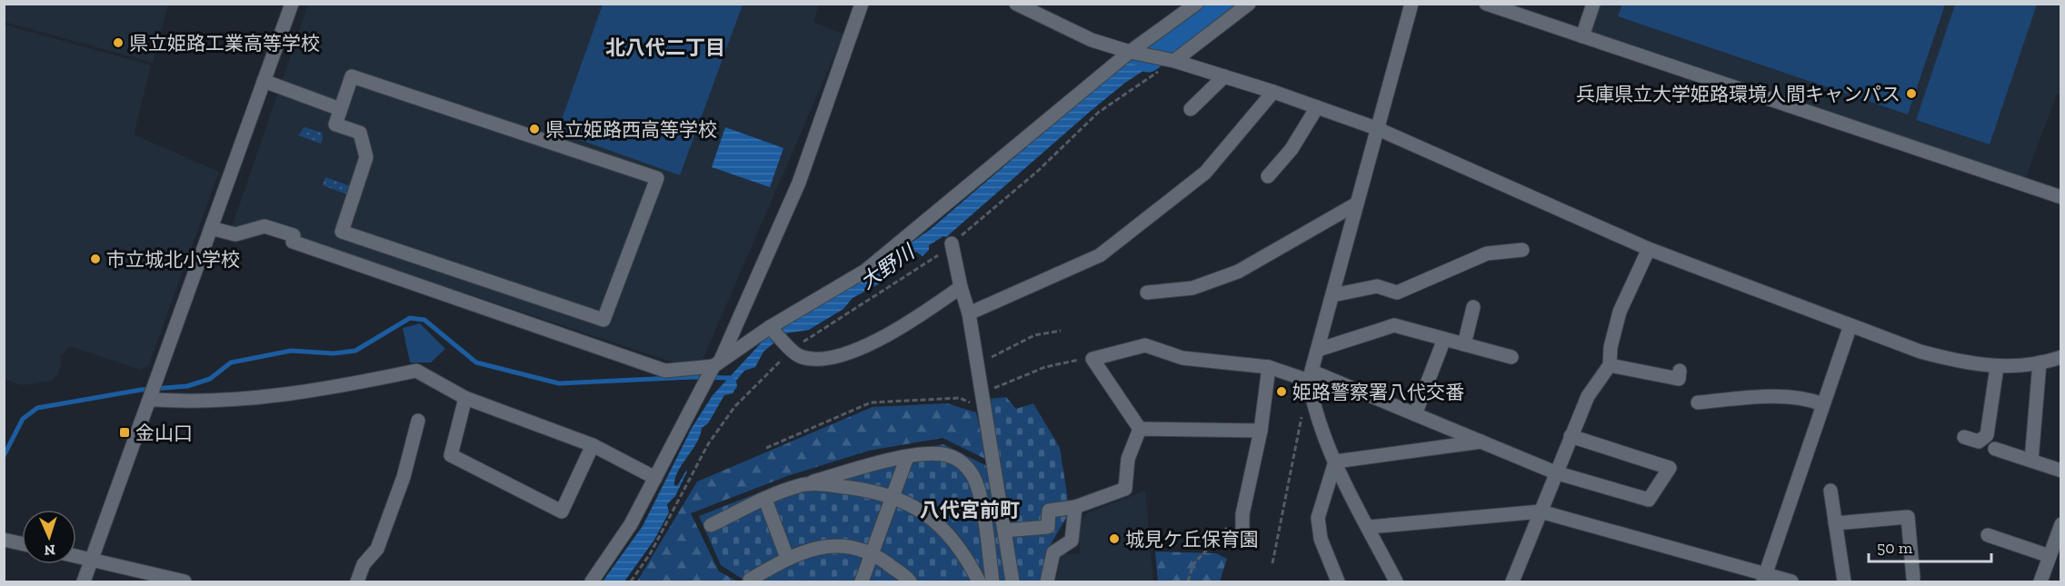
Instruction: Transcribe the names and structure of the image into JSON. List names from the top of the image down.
{
  "districts": ["北八代二丁目", "八代宮前町"],
  "water": ["大野川"],
  "places": {
    "other": [
      "県立姫路工業高等学校",
      "兵庫県立大学姫路環境人間キャンパス",
      "県立姫路西高等学校",
      "市立城北小学校",
      "姫路警察署八代交番",
      "城見ケ丘保育園"
    ],
    "transit": ["金山口"]
  },
  "scale_bar": "50 m",
  "north": "bottom"
}
